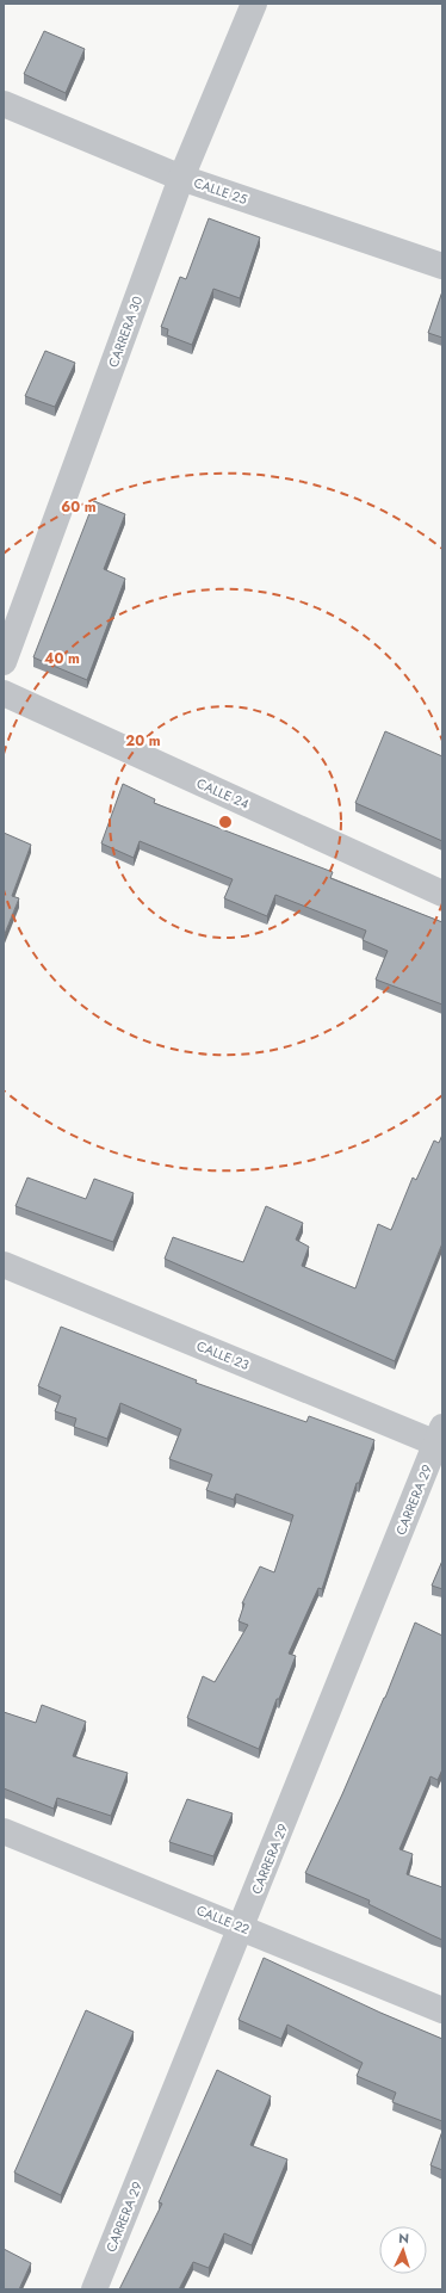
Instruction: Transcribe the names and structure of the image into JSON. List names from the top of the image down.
{
  "streets": {
    "street": [
      "CALLE 25",
      "CARRERA 30",
      "CALLE 24",
      "CALLE 23",
      "CARRERA 29",
      "CALLE 22"
    ]
  },
  "crossings": [
    ["CALLE 25", "CARRERA 30"],
    ["CALLE 23", "CARRERA 29"],
    ["CARRERA 29", "CALLE 22"]
  ],
  "north": "top",
  "rings": ["60 m", "40 m", "20 m"]
}
